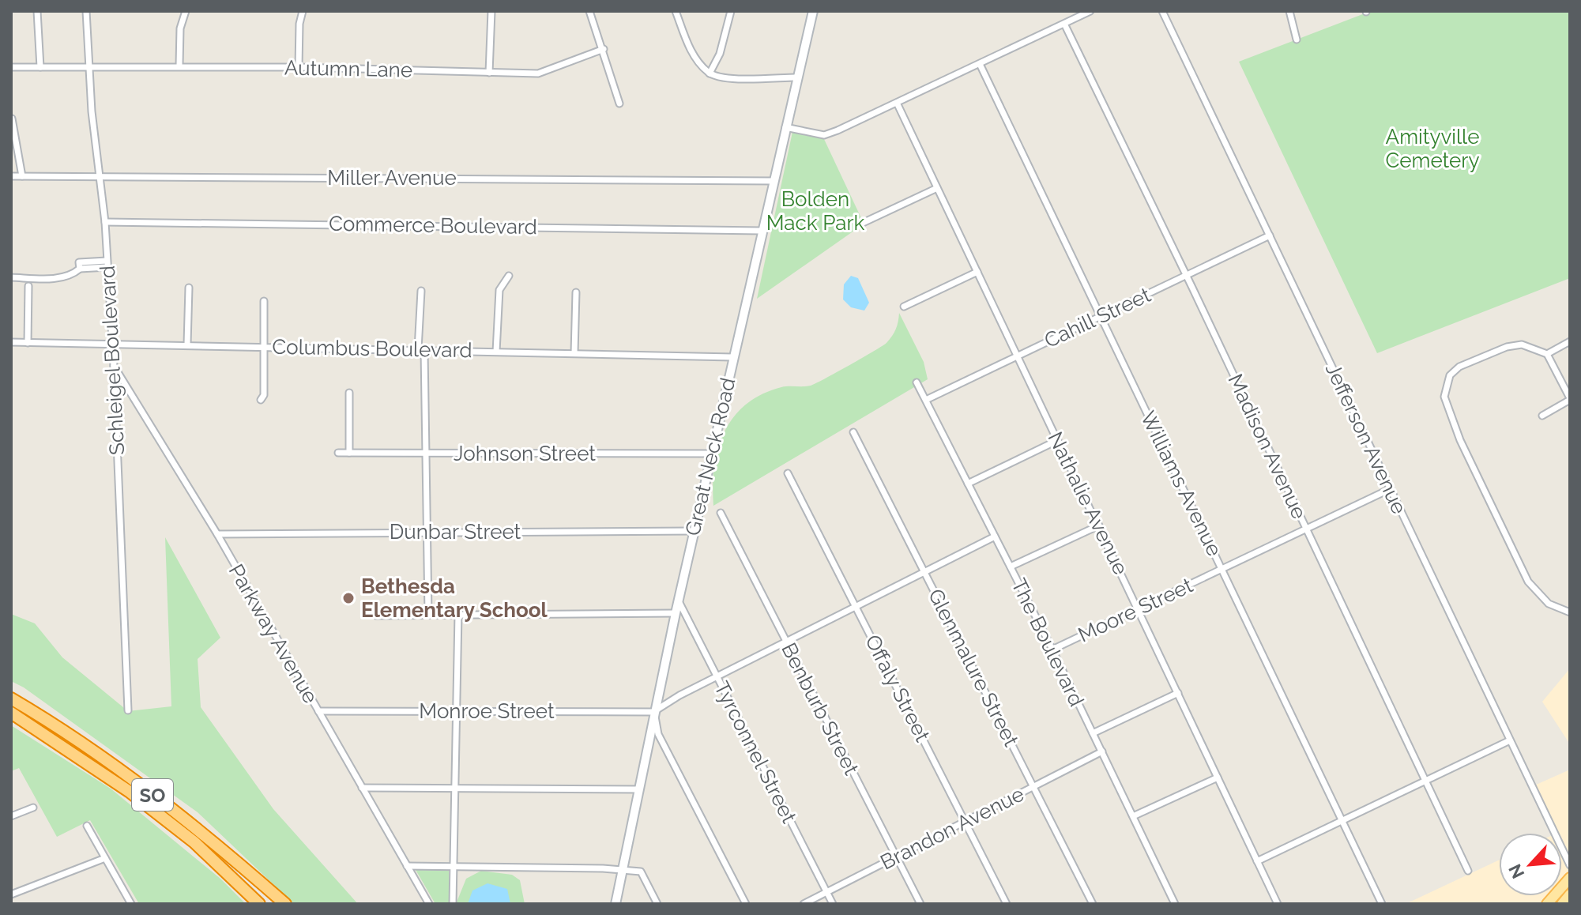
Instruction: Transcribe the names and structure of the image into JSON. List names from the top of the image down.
{
  "streets": {
    "highway": ["SO"],
    "main road": ["Great Neck Road"],
    "street": [
      "Autumn Lane",
      "Miller Avenue",
      "Commerce Boulevard",
      "Cahill Street",
      "Columbus Boulevard",
      "Schleigel Boulevard",
      "Jefferson Avenue",
      "Madison Avenue",
      "Johnson Street",
      "Williams Avenue",
      "Nathalie Avenue",
      "Dunbar Street",
      "Moore Street",
      "Parkway Avenue",
      "The Boulevard",
      "Glenmalure Street",
      "Offaly Street",
      "Benburb Street",
      "Monroe Street",
      "Tyrconnel Street",
      "Brandon Avenue"
    ]
  },
  "crossings": [
    ["Autumn Lane", "Schleigel Boulevard"],
    ["Miller Avenue", "Schleigel Boulevard"],
    ["Miller Avenue", "Great Neck Road"],
    ["Commerce Boulevard", "Schleigel Boulevard"],
    ["Commerce Boulevard", "Great Neck Road"],
    ["Cahill Street", "Jefferson Avenue"],
    ["Cahill Street", "Madison Avenue"],
    ["Cahill Street", "Williams Avenue"],
    ["Cahill Street", "Nathalie Avenue"],
    ["Cahill Street", "The Boulevard"],
    ["Columbus Boulevard", "Schleigel Boulevard"],
    ["Columbus Boulevard", "Great Neck Road"],
    ["Schleigel Boulevard", "Parkway Avenue"],
    ["Jefferson Avenue", "Moore Street"],
    ["Madison Avenue", "Moore Street"],
    ["Johnson Street", "Great Neck Road"],
    ["Great Neck Road", "Dunbar Street"],
    ["Great Neck Road", "Monroe Street"],
    ["Great Neck Road", "Tyrconnel Street"],
    ["Williams Avenue", "Moore Street"],
    ["Nathalie Avenue", "Moore Street"],
    ["Dunbar Street", "Parkway Avenue"],
    ["Moore Street", "The Boulevard"],
    ["Parkway Avenue", "Monroe Street"],
    ["The Boulevard", "Brandon Avenue"],
    ["Glenmalure Street", "Brandon Avenue"],
    ["Offaly Street", "Brandon Avenue"],
    ["Benburb Street", "Brandon Avenue"],
    ["Tyrconnel Street", "Brandon Avenue"]
  ],
  "parks": ["Amityville Cemetery", "Bolden Mack Park"],
  "places": ["Bethesda Elementary School"],
  "north": "bottom left"
}
